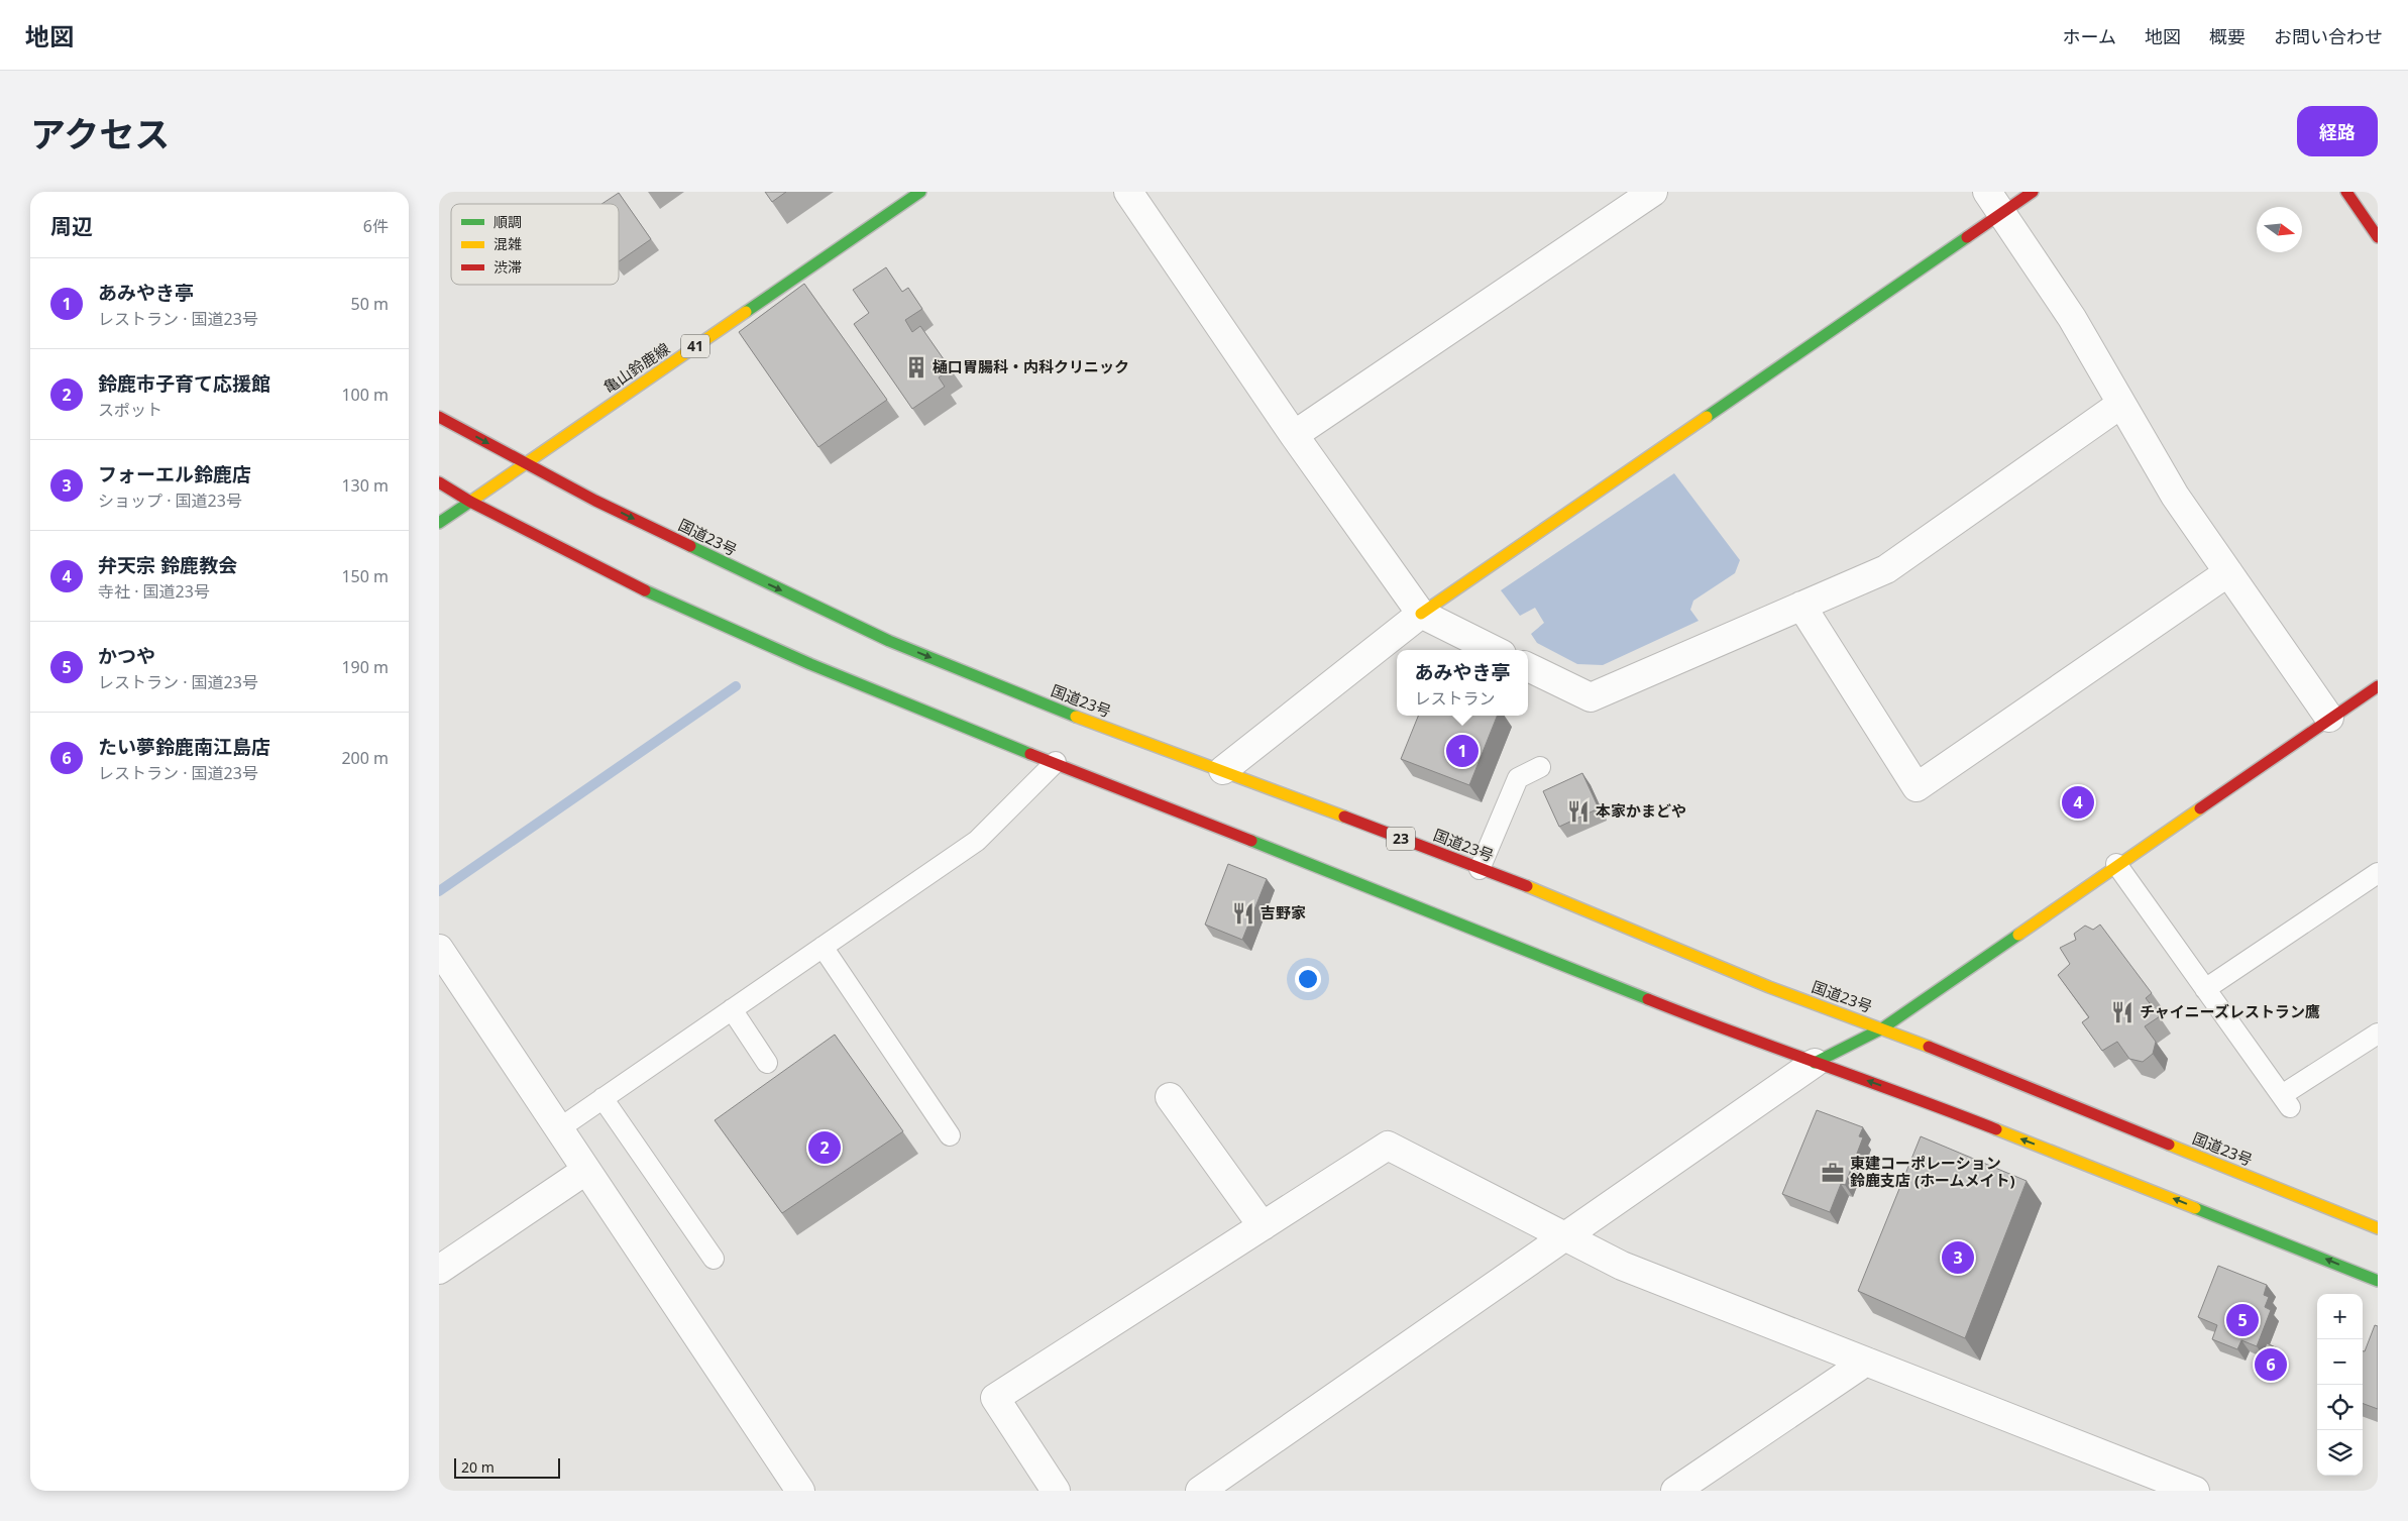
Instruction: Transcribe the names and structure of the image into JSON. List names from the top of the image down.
{
  "streets": {
    "main road": [
      "41",
      "亀山鈴鹿線",
      "国道23号",
      "23"
    ]
  },
  "crossings": [
    ["亀山鈴鹿線", "国道23号"]
  ],
  "places": {
    "building": ["樋口胃腸科・内科クリニック"],
    "restaurant": ["本家かまどや", "吉野家", "チャイニーズレストラン鷹"],
    "office": ["東建コーポレーション 鈴鹿支店 (ホームメイト)"]
  },
  "legend": ["順調", "混雑", "渋滞"],
  "scale_bar": "20 m",
  "north": "right",
  "page": {
    "header": "地図",
    "nav": [
      "ホーム",
      "地図",
      "概要",
      "お問い合わせ"
    ],
    "title": "アクセス",
    "buttons": "経路",
    "heading": ["周辺", "6件"],
    "list": [
      {
        "mark": "1",
        "name": "あみやき亭",
        "note": "レストラン · 国道23号",
        "value": "50 m"
      },
      {
        "mark": "2",
        "name": "鈴鹿市子育て応援館",
        "note": "スポット",
        "value": "100 m"
      },
      {
        "mark": "3",
        "name": "フォーエル鈴鹿店",
        "note": "ショップ · 国道23号",
        "value": "130 m"
      },
      {
        "mark": "4",
        "name": "弁天宗 鈴鹿教会",
        "note": "寺社 · 国道23号",
        "value": "150 m"
      },
      {
        "mark": "5",
        "name": "かつや",
        "note": "レストラン · 国道23号",
        "value": "190 m"
      },
      {
        "mark": "6",
        "name": "たい夢鈴鹿南江島店",
        "note": "レストラン · 国道23号",
        "value": "200 m"
      }
    ],
    "popup": ["あみやき亭", "レストラン"],
    "pins": [
      "1",
      "4",
      "2",
      "3",
      "5",
      "6"
    ],
    "map_buttons": ["+", "−"],
    "scale": "20 m"
  }
}
